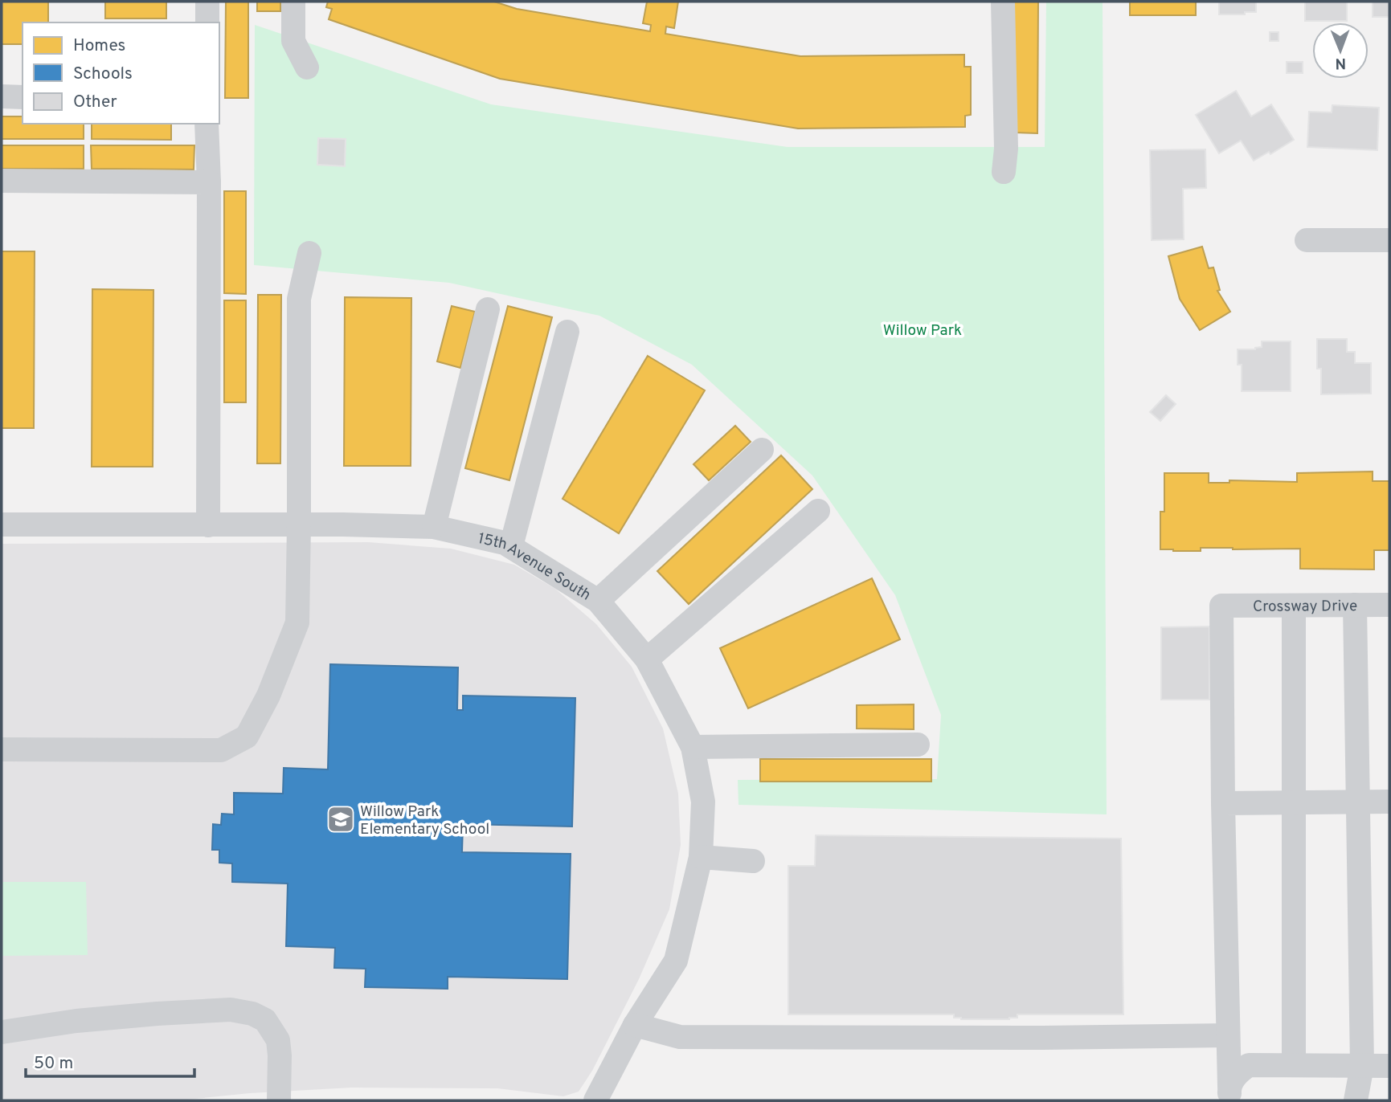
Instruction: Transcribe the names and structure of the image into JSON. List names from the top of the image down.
{
  "streets": {
    "street": ["15th Avenue South", "Crossway Drive"]
  },
  "parks": ["Willow Park"],
  "places": {
    "school or university": ["Willow Park Elementary School"]
  },
  "legend": ["Homes", "Schools", "Other"],
  "scale_bar": "50 m",
  "north": "bottom"
}
